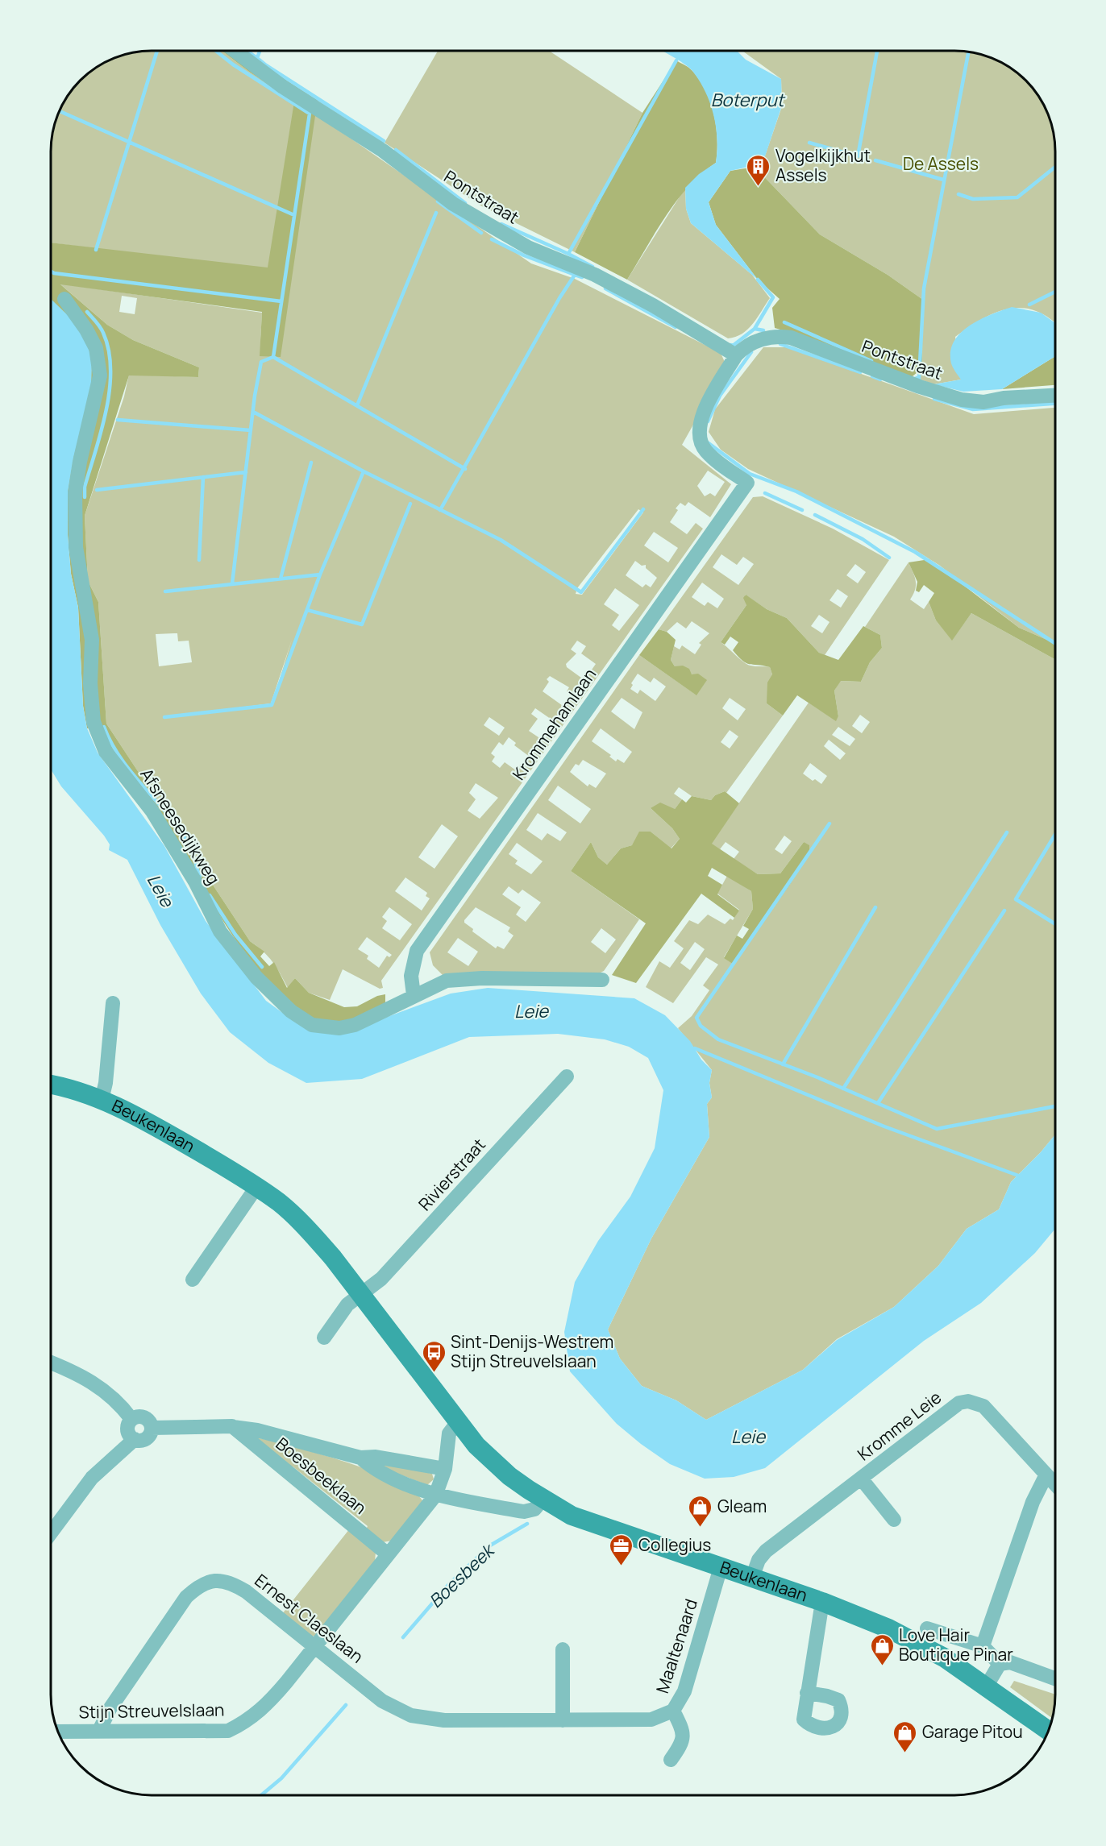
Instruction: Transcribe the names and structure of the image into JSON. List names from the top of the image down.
{
  "streets": {
    "street": [
      "Pontstraat",
      "Krommehamlaan",
      "Afsneesedijkweg",
      "Beukenlaan",
      "Rivierstraat",
      "Kromme Leie",
      "Boesbeeklaan",
      "Ernest Claeslaan",
      "Maaltenaard",
      "Stijn Streuvelslaan"
    ]
  },
  "crossings": [
    ["Pontstraat", "Krommehamlaan"],
    ["Krommehamlaan", "Afsneesedijkweg"],
    ["Beukenlaan", "Rivierstraat"],
    ["Beukenlaan", "Kromme Leie"],
    ["Beukenlaan", "Maaltenaard"],
    ["Boesbeeklaan", "Stijn Streuvelslaan"],
    ["Ernest Claeslaan", "Maaltenaard"],
    ["Ernest Claeslaan", "Stijn Streuvelslaan"]
  ],
  "water": ["Boterput", "Leie", "Boesbeek"],
  "parks": ["De Assels"],
  "places": {
    "building": ["Vogelkijkhut Assels"],
    "bus stop": ["Sint-Denijs-Westrem Stijn Streuvelslaan"],
    "shop": ["Gleam", "Love Hair Boutique Pinar", "Garage Pitou"],
    "office": ["Collegius"]
  }
}
